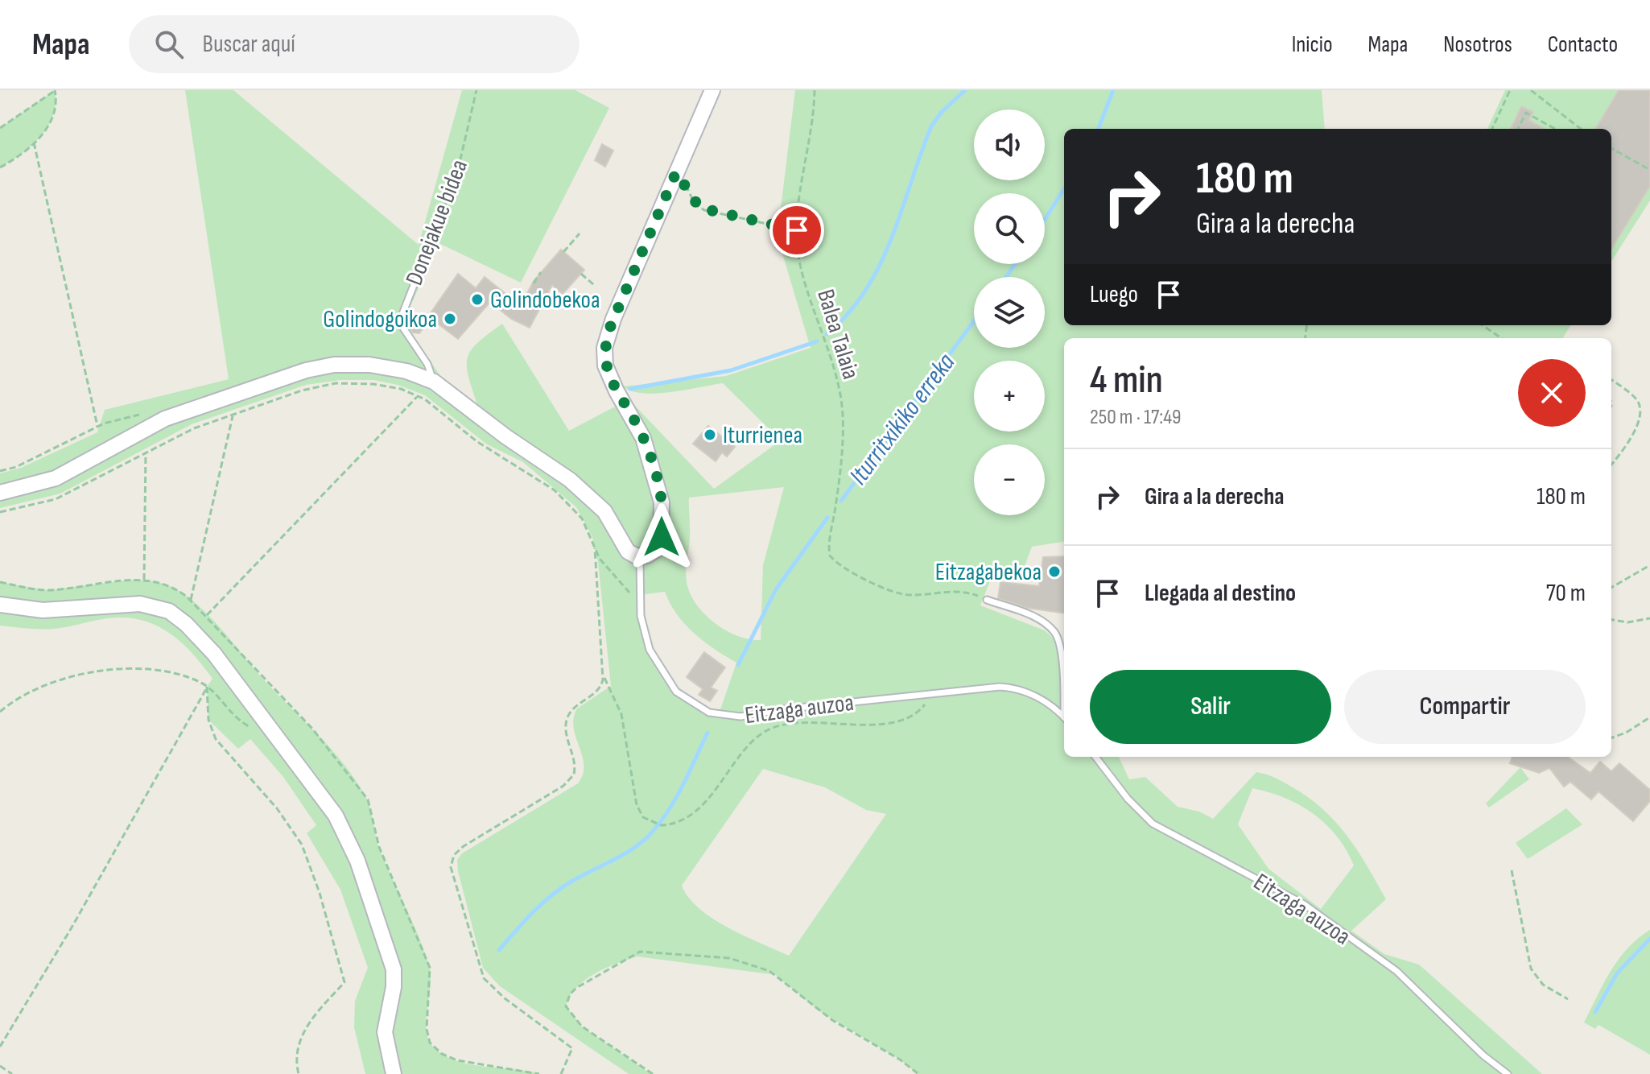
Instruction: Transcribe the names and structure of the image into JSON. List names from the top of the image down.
{
  "streets": {
    "lane": ["Donejakue bidea", "Eitzaga auzoa"],
    "path": ["Balea Talaia"]
  },
  "crossings": [
    ["Balea Talaia", "Eitzaga auzoa"]
  ],
  "water": ["Iturritxikiko erreka"],
  "places": [
    "Golindobekoa",
    "Golindogoikoa",
    "Iturrienea",
    "Eitzagabekoa"
  ],
  "page": {
    "header": "Mapa",
    "search": "Buscar aquí",
    "nav": [
      "Inicio",
      "Mapa",
      "Nosotros",
      "Contacto"
    ],
    "map_buttons": ["+", "−"],
    "turn": ["180 m", "Gira a la derecha"],
    "then": "Luego",
    "heading": ["4 min", "250 m · 17:49"],
    "list": [
      {
        "name": "Gira a la derecha",
        "value": "180 m"
      },
      {
        "name": "Llegada al destino",
        "value": "70 m"
      }
    ],
    "buttons": ["Salir", "Compartir"]
  }
}
